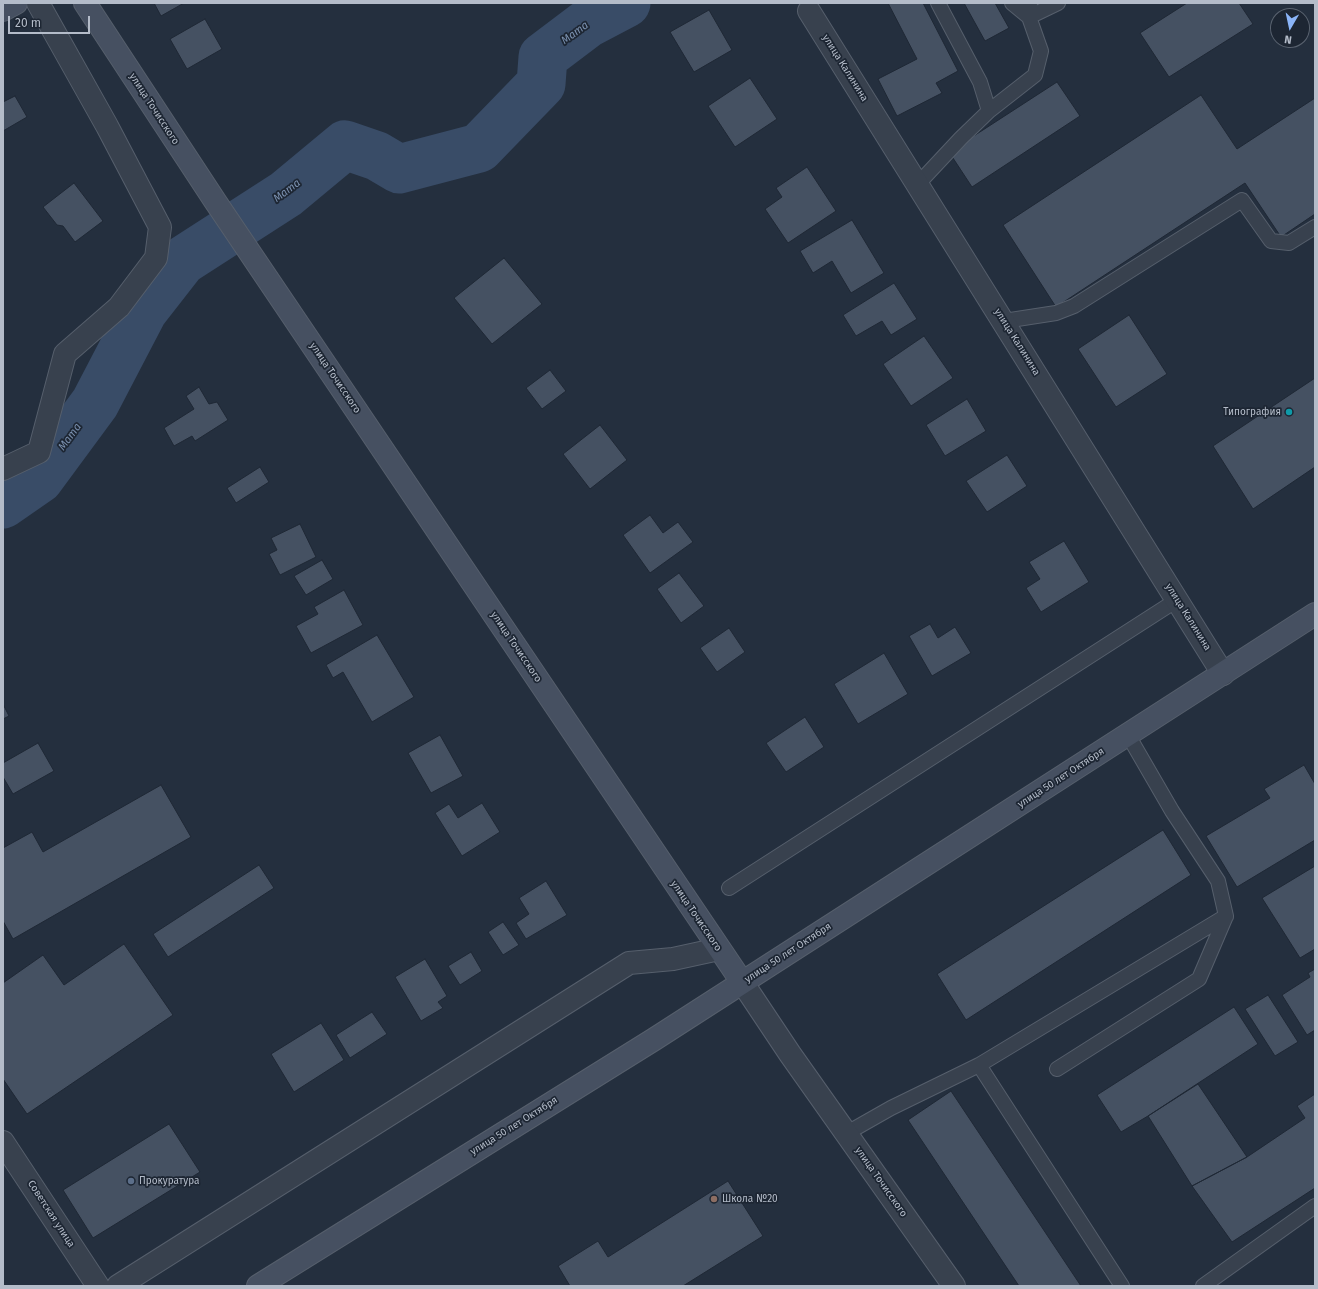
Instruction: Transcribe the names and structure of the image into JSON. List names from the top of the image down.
{
  "streets": {
    "main road": ["улица Точисского", "улица 50 лет Октября"],
    "street": ["улица Калинина", "Советская улица"]
  },
  "crossings": [
    ["улица Калинина", "улица 50 лет Октября"],
    ["улица Точисского", "улица 50 лет Октября"]
  ],
  "water": ["Мата"],
  "places": ["Типография", "Прокуратура", "Школа №20"],
  "scale_bar": "20 m",
  "north": "bottom"
}
